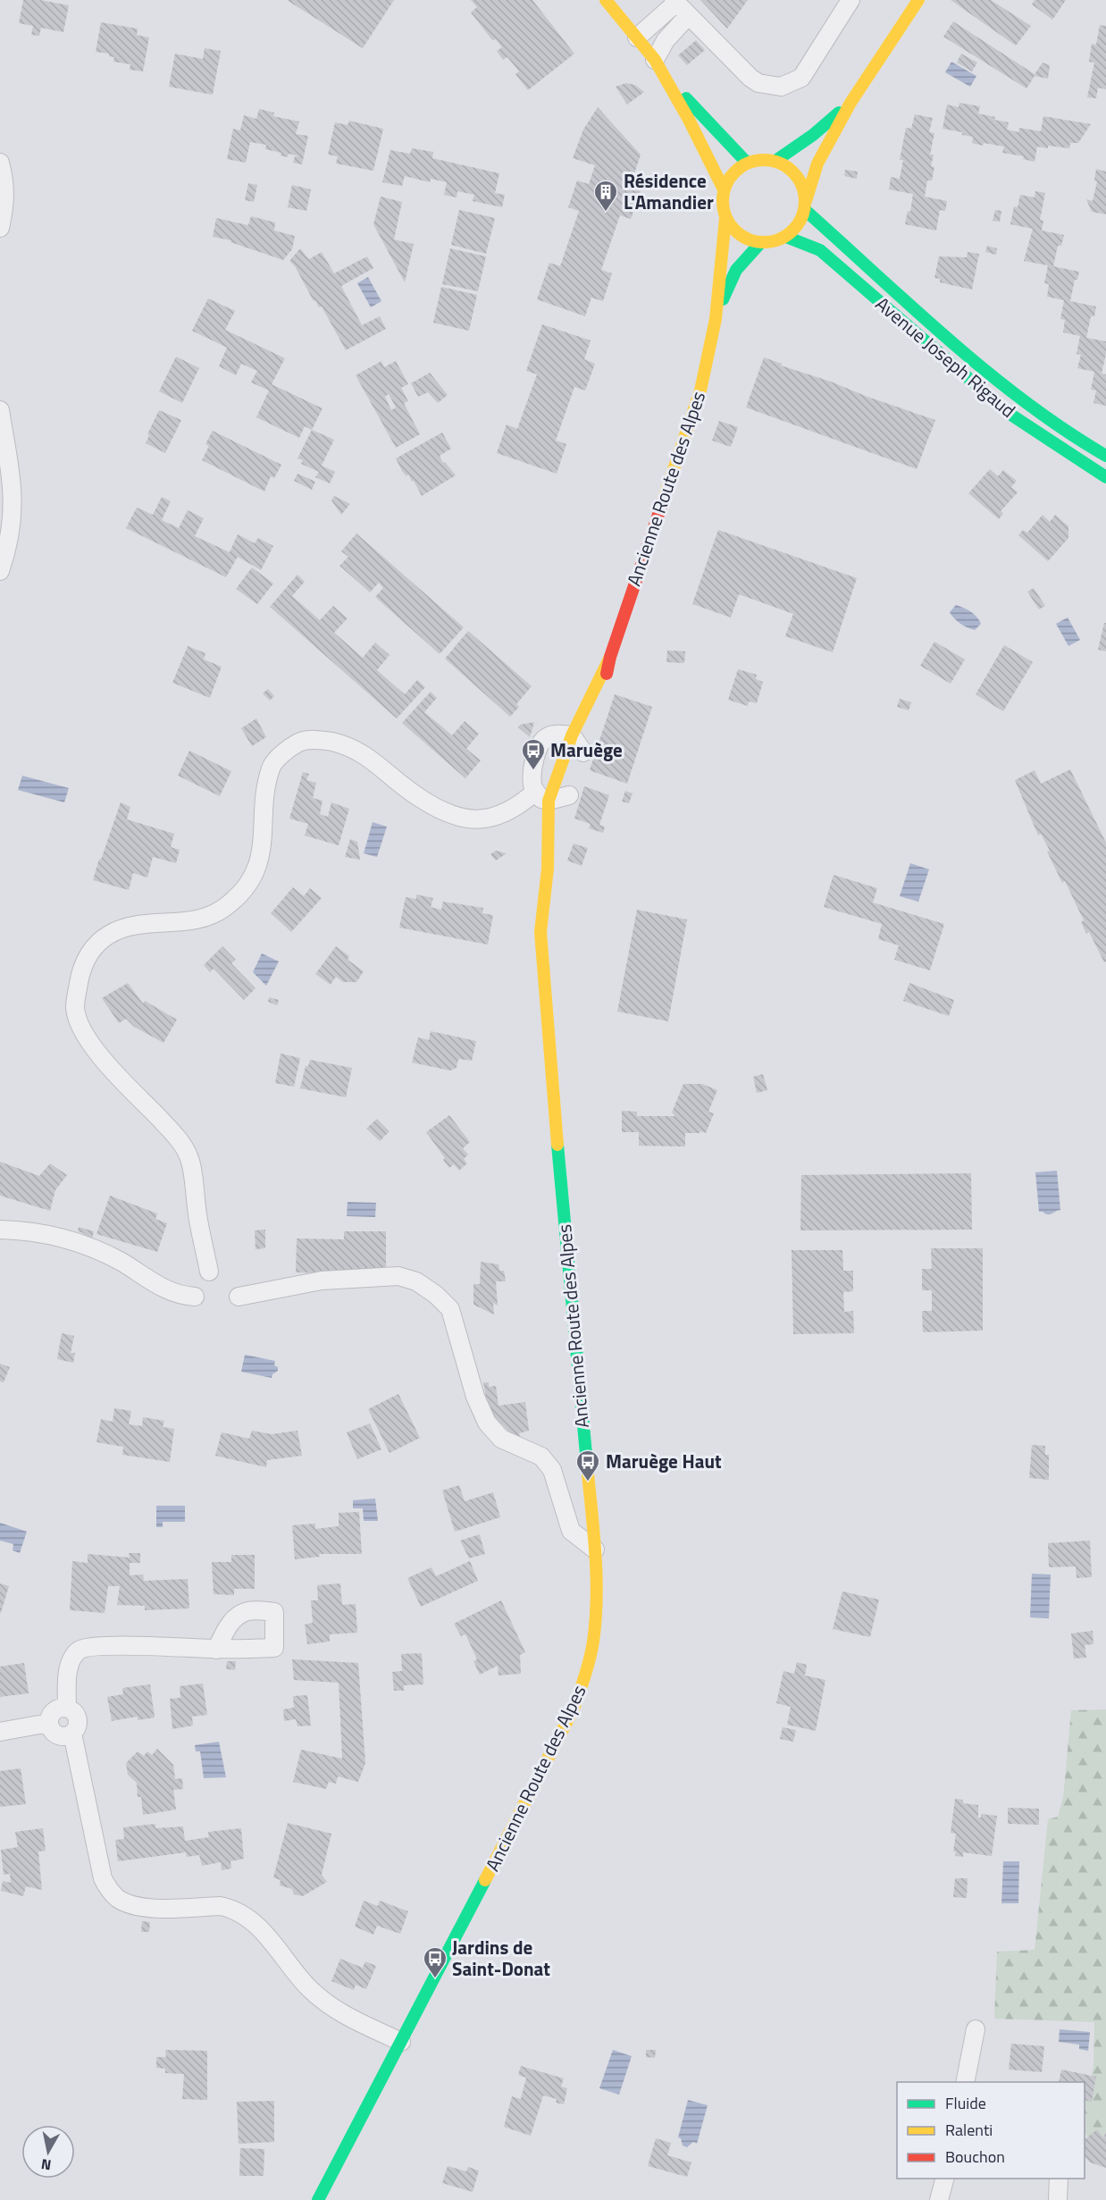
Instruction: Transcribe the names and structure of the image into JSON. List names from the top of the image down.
{
  "streets": {
    "main road": ["Avenue Joseph Rigaud", "Ancienne Route des Alpes"]
  },
  "crossings": [
    ["Avenue Joseph Rigaud", "Ancienne Route des Alpes"]
  ],
  "places": {
    "building": ["Résidence L'Amandier"],
    "bus stop": ["Maruège", "Maruège Haut", "Jardins de Saint-Donat"]
  },
  "legend": ["Fluide", "Ralenti", "Bouchon"],
  "north": "bottom"
}
